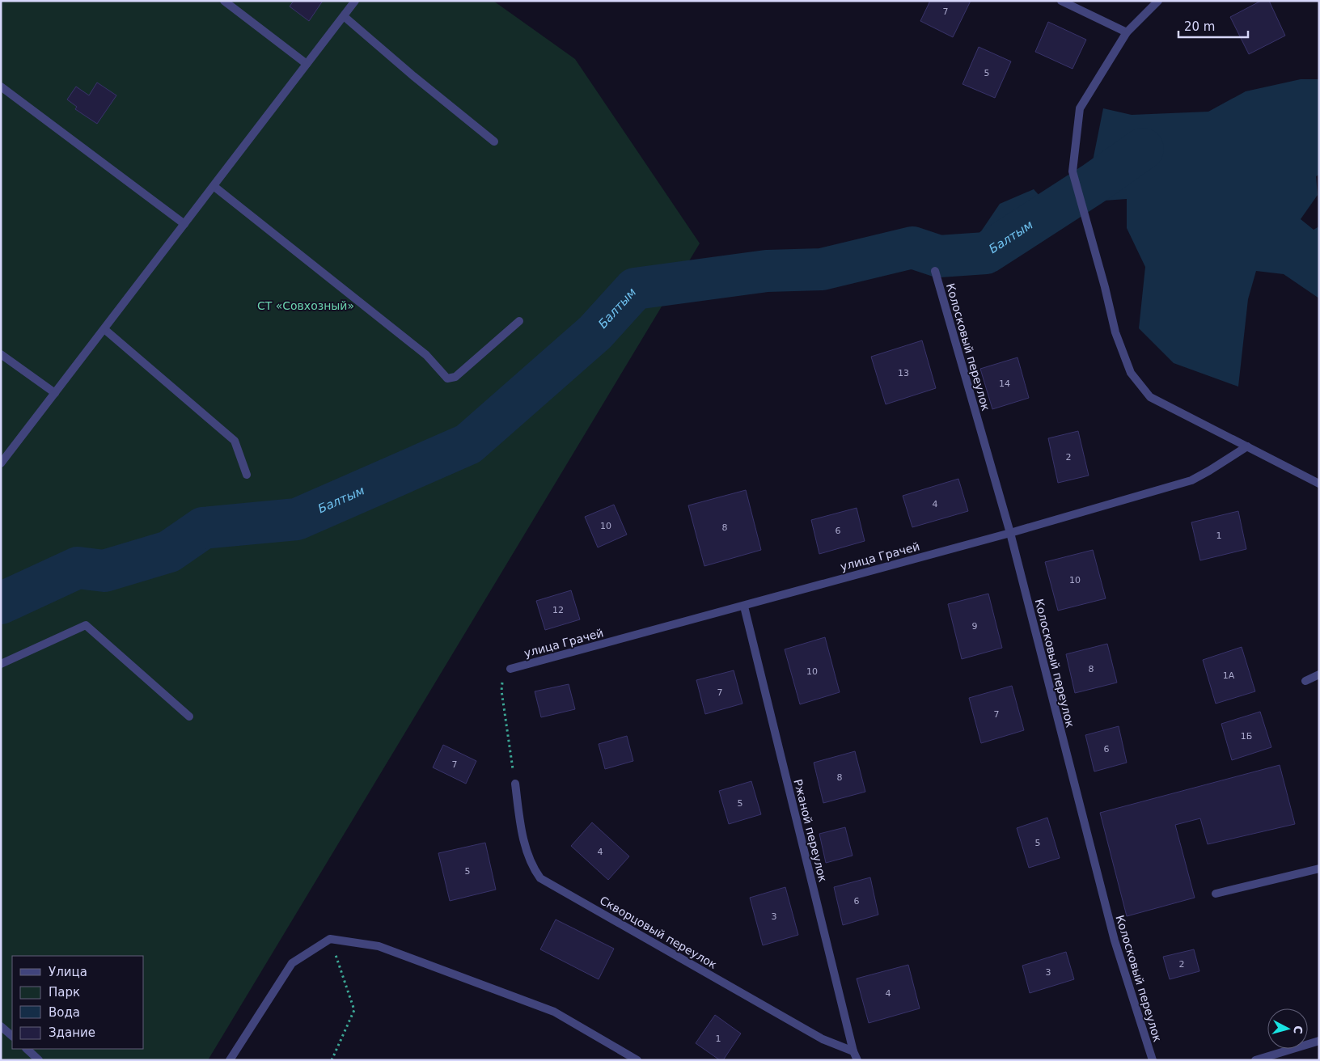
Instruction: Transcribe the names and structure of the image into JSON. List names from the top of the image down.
{
  "streets": {
    "street": [
      "Колосковый переулок",
      "улица Грачей",
      "Ржаной переулок",
      "Скворцовый переулок"
    ]
  },
  "crossings": [
    ["Колосковый переулок", "улица Грачей"],
    ["улица Грачей", "Ржаной переулок"],
    ["Ржаной переулок", "Скворцовый переулок"]
  ],
  "water": ["Балтым"],
  "parks": ["СТ «Совхозный»"],
  "house_numbers": [
    "7",
    "5",
    "13",
    "14",
    "2",
    "4",
    "10",
    "8",
    "6",
    "1",
    "10",
    "12",
    "9",
    "8",
    "10",
    "1А",
    "7",
    "7",
    "1Б",
    "6",
    "7",
    "8",
    "5",
    "5",
    "4",
    "5",
    "6",
    "3",
    "2",
    "3",
    "4",
    "1"
  ],
  "legend": [
    "Улица",
    "Парк",
    "Вода",
    "Здание"
  ],
  "scale_bar": "20 m",
  "north": "right"
}
